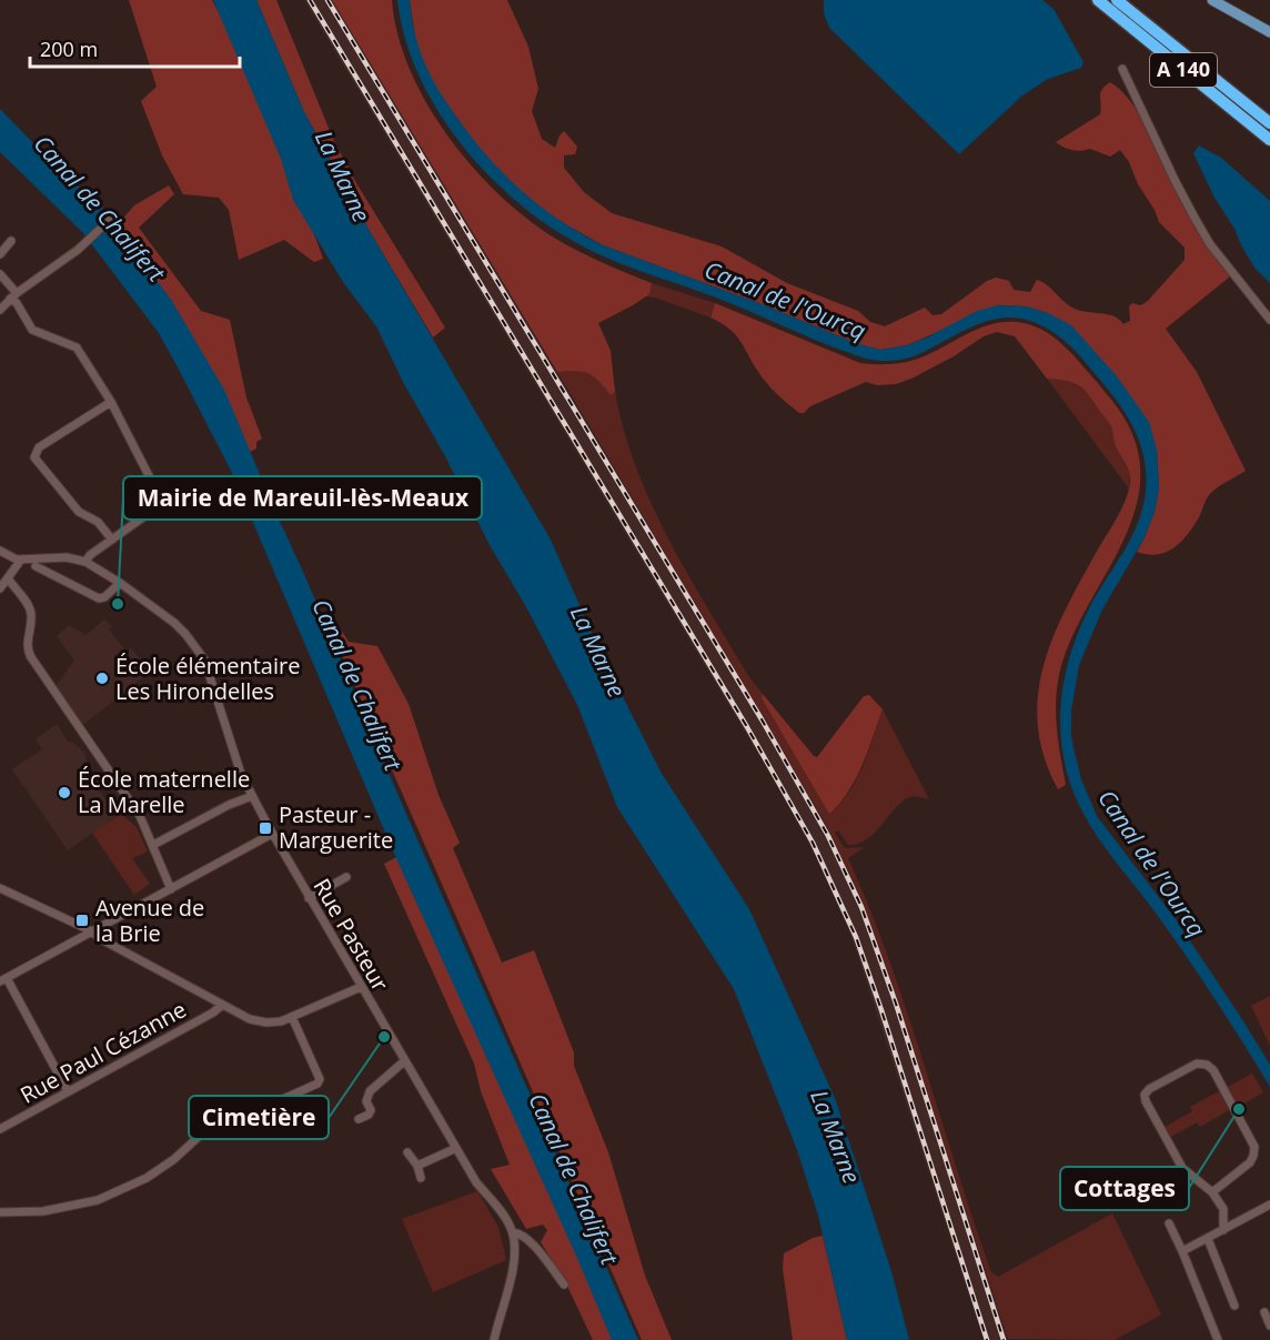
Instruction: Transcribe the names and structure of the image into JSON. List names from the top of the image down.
{
  "streets": {
    "highway": ["A 140"],
    "street": ["Rue Pasteur", "Rue Paul Cézanne"]
  },
  "water": ["La Marne", "Canal de Chalifert", "Canal de l'Ourcq"],
  "places": {
    "other": [
      "Mairie de Mareuil-lès-Meaux",
      "École élémentaire Les Hirondelles",
      "École maternelle La Marelle",
      "Cimetière",
      "Cottages"
    ],
    "transit": ["Pasteur - Marguerite", "Avenue de la Brie"]
  },
  "scale_bar": "200 m"
}
